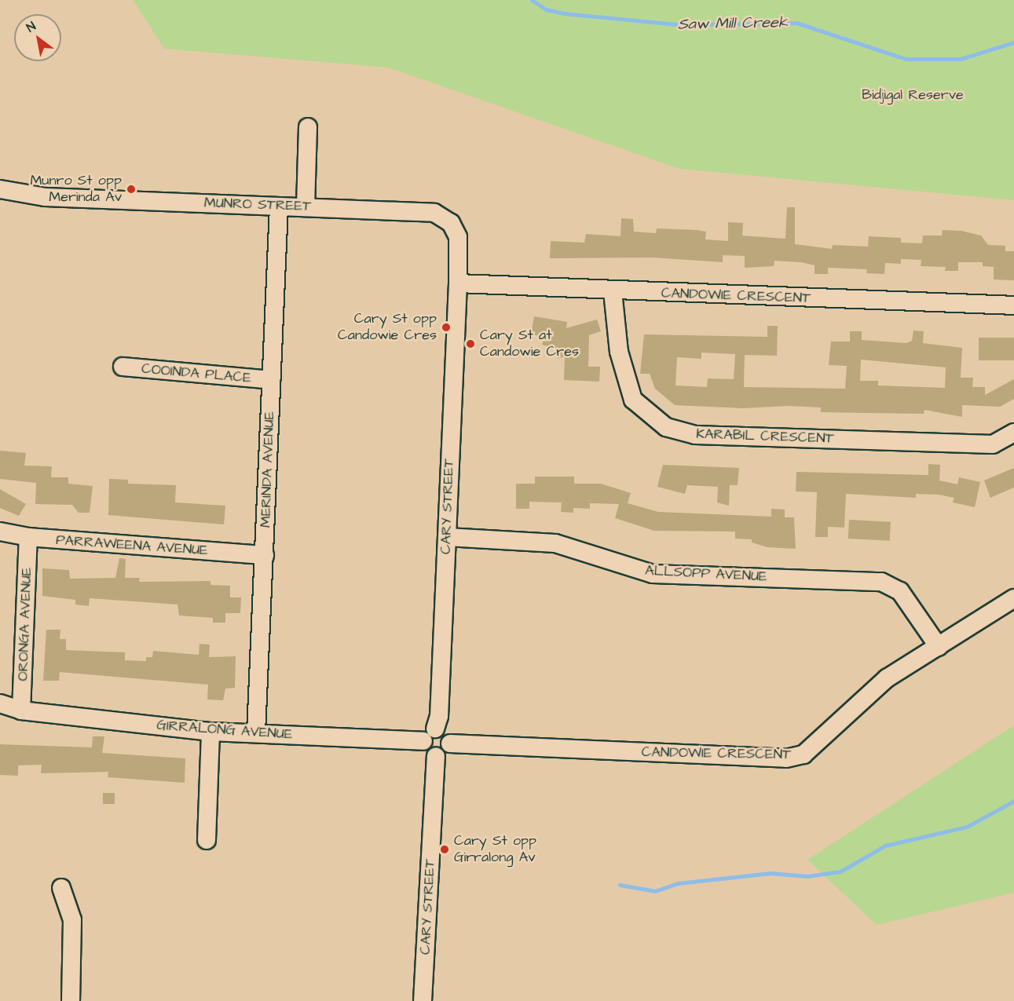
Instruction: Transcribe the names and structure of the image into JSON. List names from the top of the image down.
{
  "streets": {
    "street": [
      "MUNRO STREET",
      "CANDOWIE CRESCENT",
      "COOINDA PLACE",
      "KARABIL CRESCENT",
      "MERINDA AVENUE",
      "CARY STREET",
      "PARRAWEENA AVENUE",
      "ALLSOPP AVENUE",
      "ORONGA AVENUE",
      "GIRRALONG AVENUE"
    ]
  },
  "crossings": [
    ["MUNRO STREET", "CANDOWIE CRESCENT"],
    ["MUNRO STREET", "MERINDA AVENUE"],
    ["MUNRO STREET", "CARY STREET"],
    ["CANDOWIE CRESCENT", "KARABIL CRESCENT"],
    ["CANDOWIE CRESCENT", "CARY STREET"],
    ["CANDOWIE CRESCENT", "ALLSOPP AVENUE"],
    ["CANDOWIE CRESCENT", "GIRRALONG AVENUE"],
    ["COOINDA PLACE", "MERINDA AVENUE"],
    ["MERINDA AVENUE", "PARRAWEENA AVENUE"],
    ["MERINDA AVENUE", "GIRRALONG AVENUE"],
    ["CARY STREET", "ALLSOPP AVENUE"],
    ["CARY STREET", "GIRRALONG AVENUE"],
    ["PARRAWEENA AVENUE", "ORONGA AVENUE"],
    ["ORONGA AVENUE", "GIRRALONG AVENUE"]
  ],
  "water": ["Saw Mill Creek"],
  "parks": ["Bidjigal Reserve"],
  "places": [
    "Munro St opp Merinda Av",
    "Cary St opp Candowie Cres",
    "Cary St at Candowie Cres",
    "Cary St opp Girralong Av"
  ],
  "north": "top left"
}
